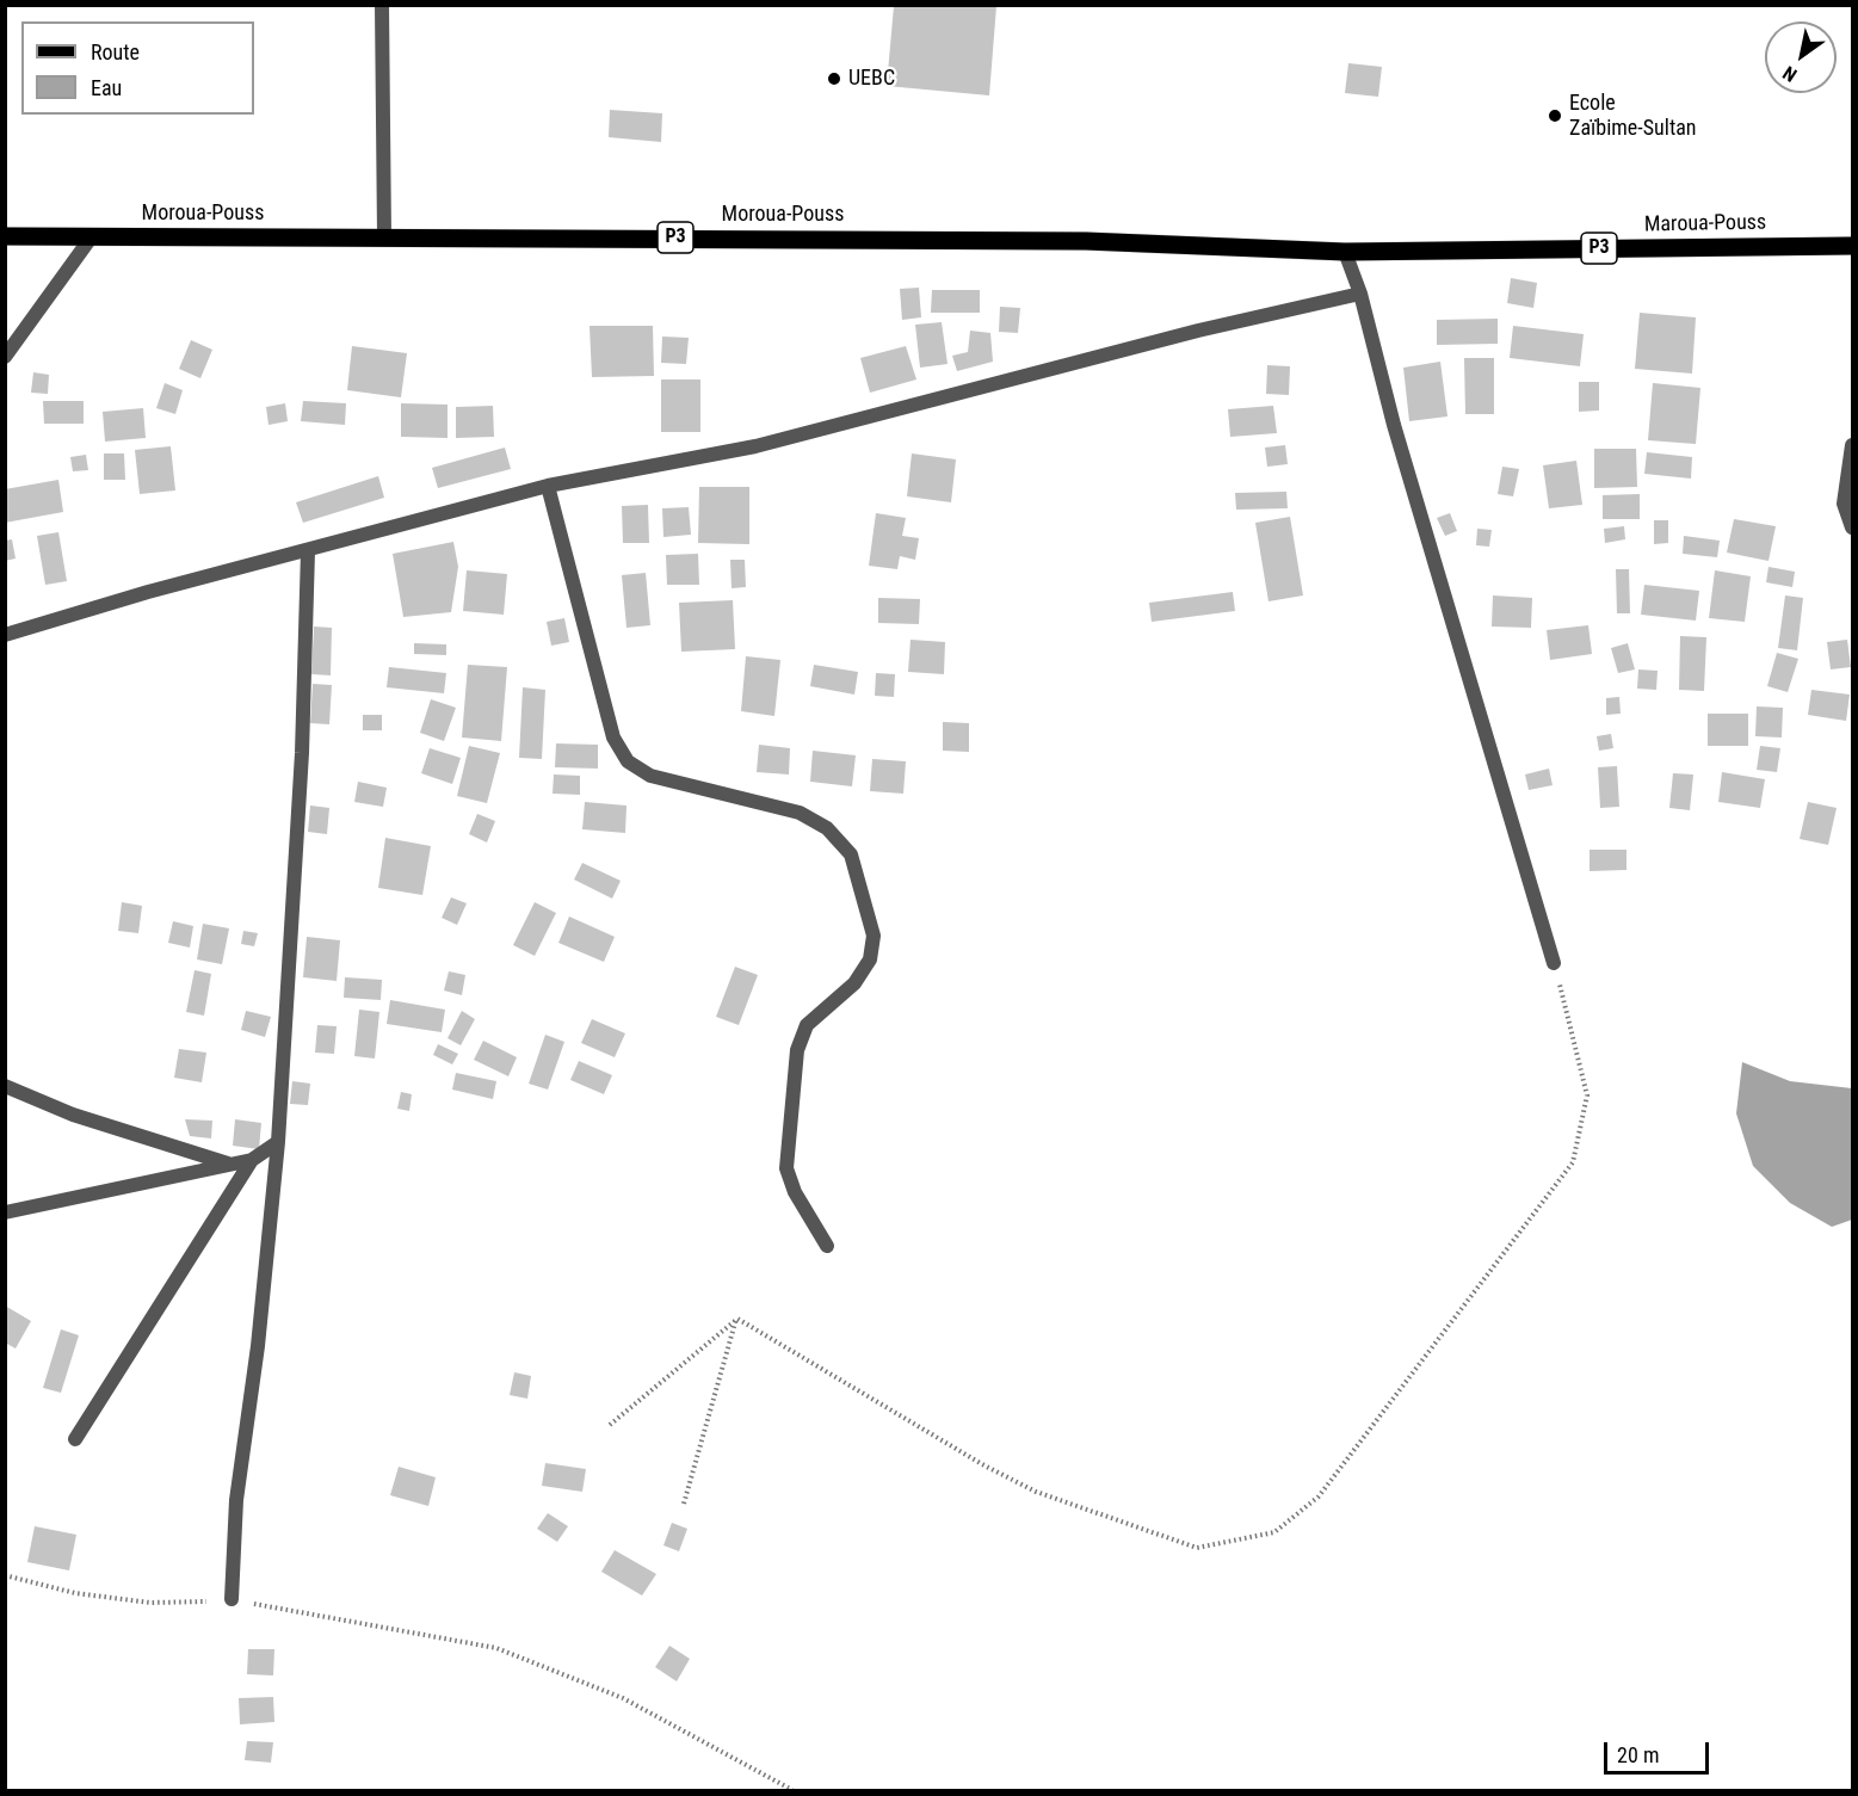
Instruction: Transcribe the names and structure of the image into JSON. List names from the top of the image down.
{
  "streets": {
    "main road": ["Moroua-Pouss", "Maroua-Pouss", "P3"]
  },
  "crossings": [
    ["Moroua-Pouss", "Maroua-Pouss"]
  ],
  "places": ["UEBC", "Ecole Zaïbime-Sultan"],
  "legend": ["Route", "Eau"],
  "scale_bar": "20 m",
  "north": "bottom left"
}
